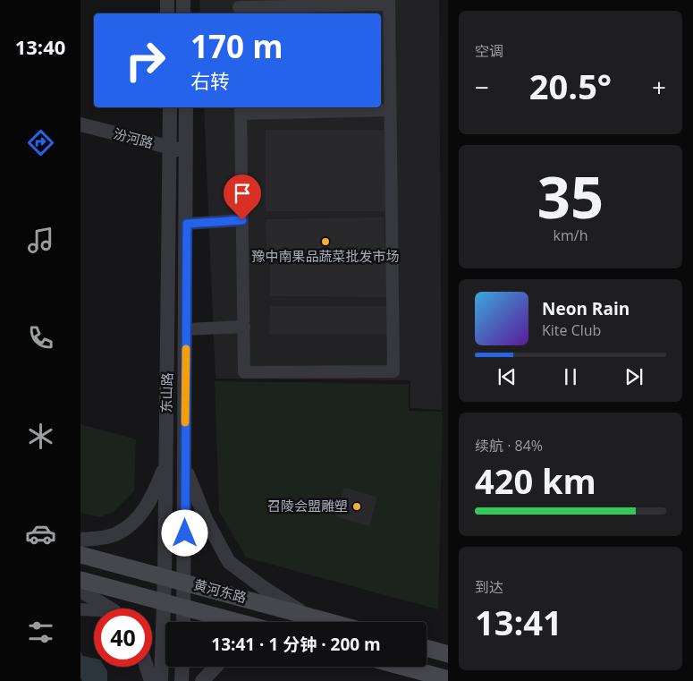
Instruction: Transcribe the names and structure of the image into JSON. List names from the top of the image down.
{
  "streets": {
    "main road": ["黄河东路"],
    "street": ["汾河路", "东山路"]
  },
  "crossings": [
    ["汾河路", "东山路"],
    ["东山路", "黄河东路"]
  ],
  "places": ["豫中南果品蔬菜批发市场", "召陵会盟雕塑"],
  "page": {
    "tabs": "13:40",
    "tile": [
      "空调",
      ["35", "km/h"],
      ["续航 · 84%", "420 km"],
      ["到达", "13:41"]
    ],
    "turn": ["170 m", "右转"],
    "heat": ["−", "20.5°", "+"],
    "song": ["Neon Rain", "Kite Club"],
    "limit": "40",
    "trip": "13:41 · 1 分钟 · 200 m"
  }
}
